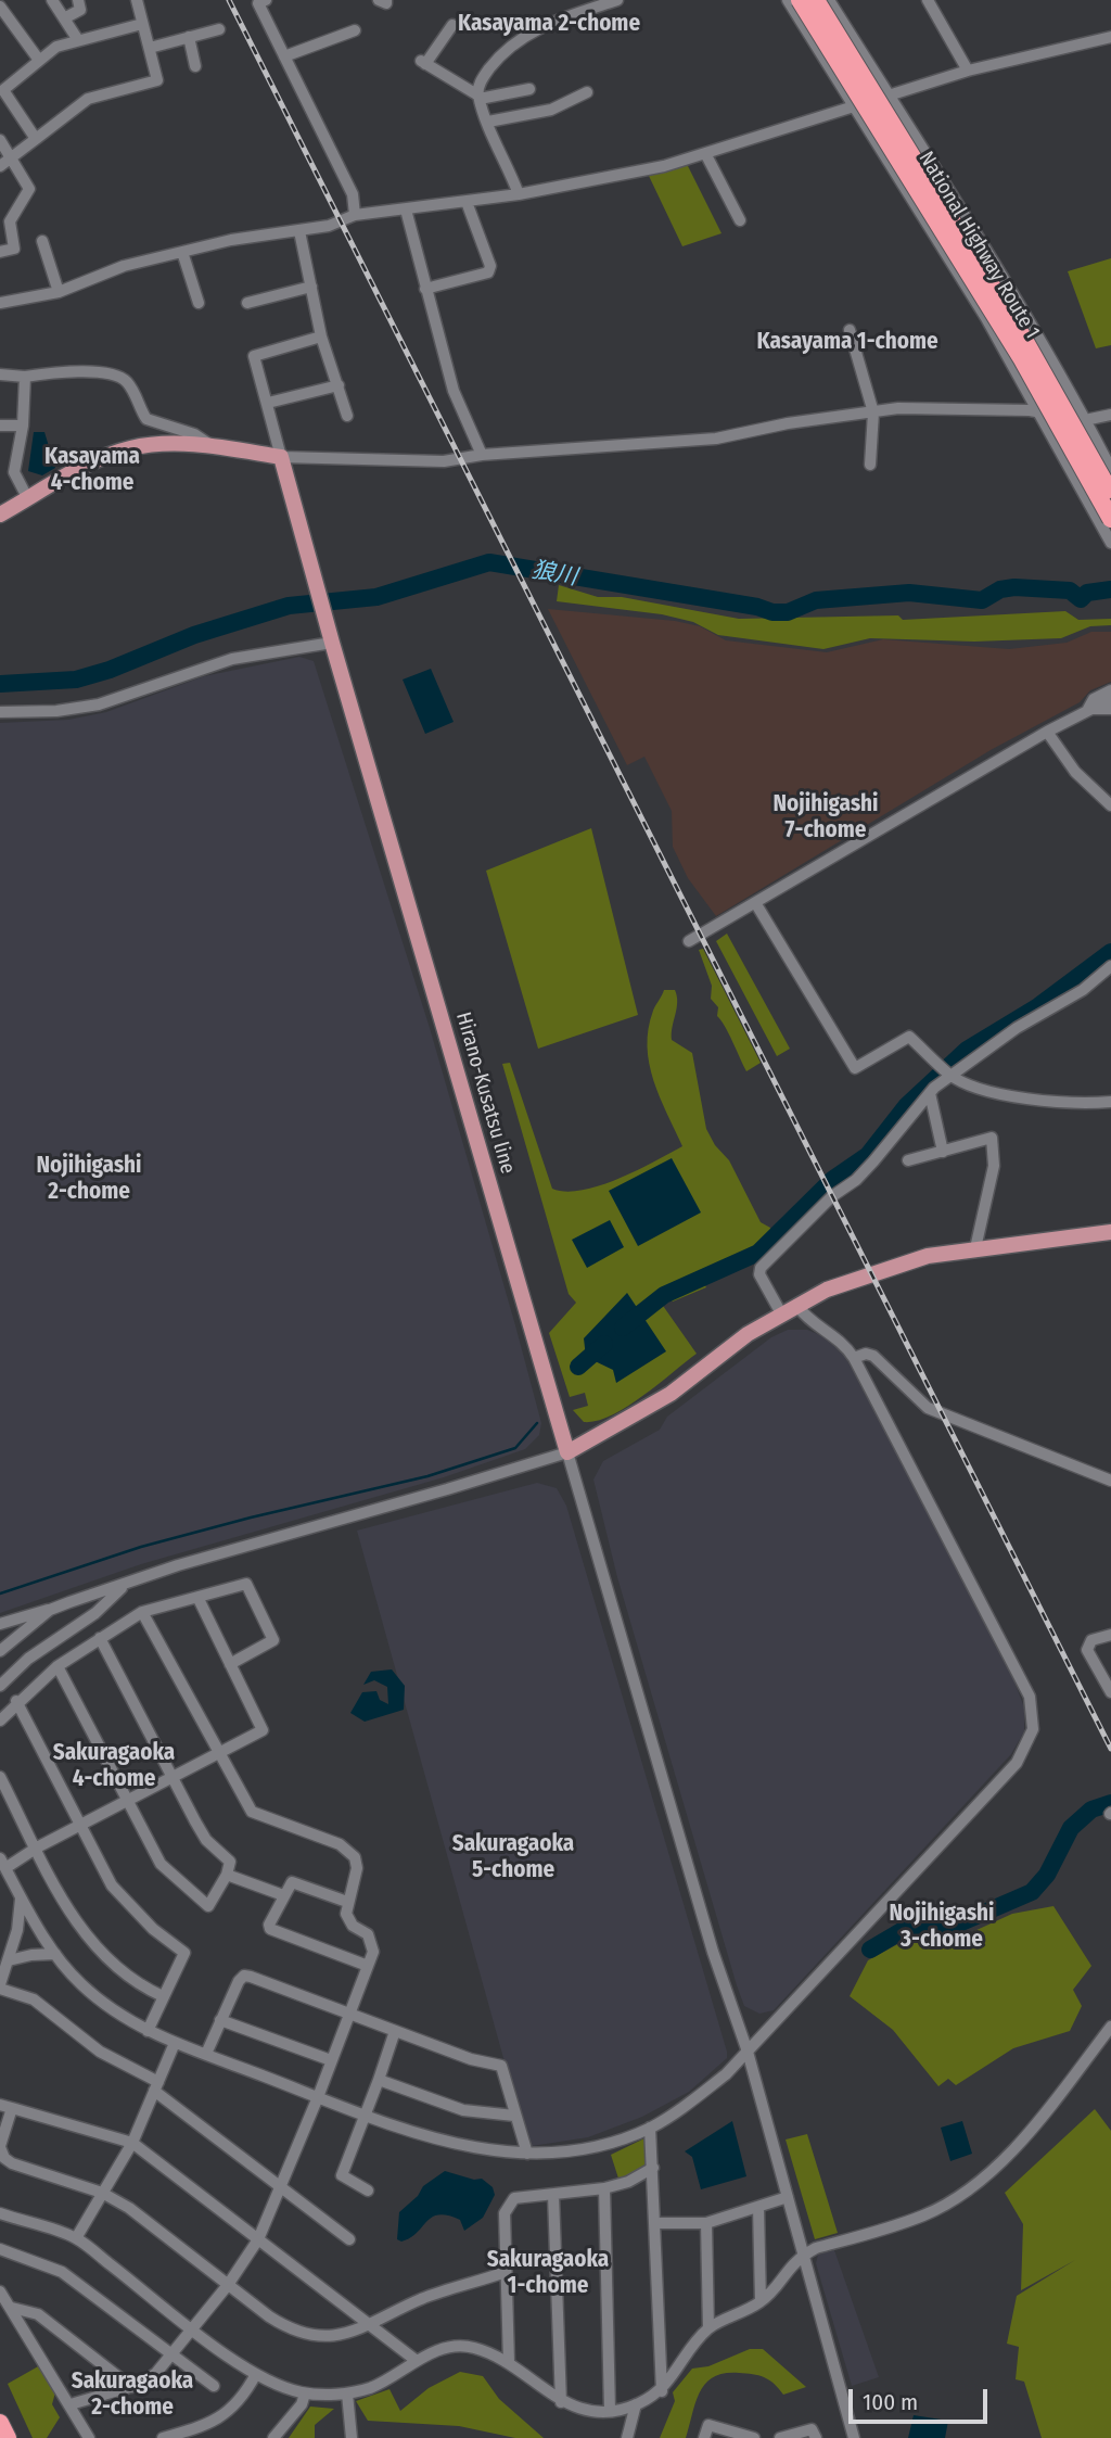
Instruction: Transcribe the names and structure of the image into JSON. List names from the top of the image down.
{
  "streets": {
    "highway": ["National Highway Route 1"],
    "main road": ["Hirano-Kusatsu line"]
  },
  "districts": [
    "Kasayama 2-chome",
    "Kasayama 1-chome",
    "Kasayama 4-chome",
    "Nojihigashi 7-chome",
    "Nojihigashi 2-chome",
    "Sakuragaoka 4-chome",
    "Sakuragaoka 5-chome",
    "Nojihigashi 3-chome",
    "Sakuragaoka 1-chome",
    "Sakuragaoka 2-chome"
  ],
  "water": ["狼川"],
  "scale_bar": "100 m"
}
